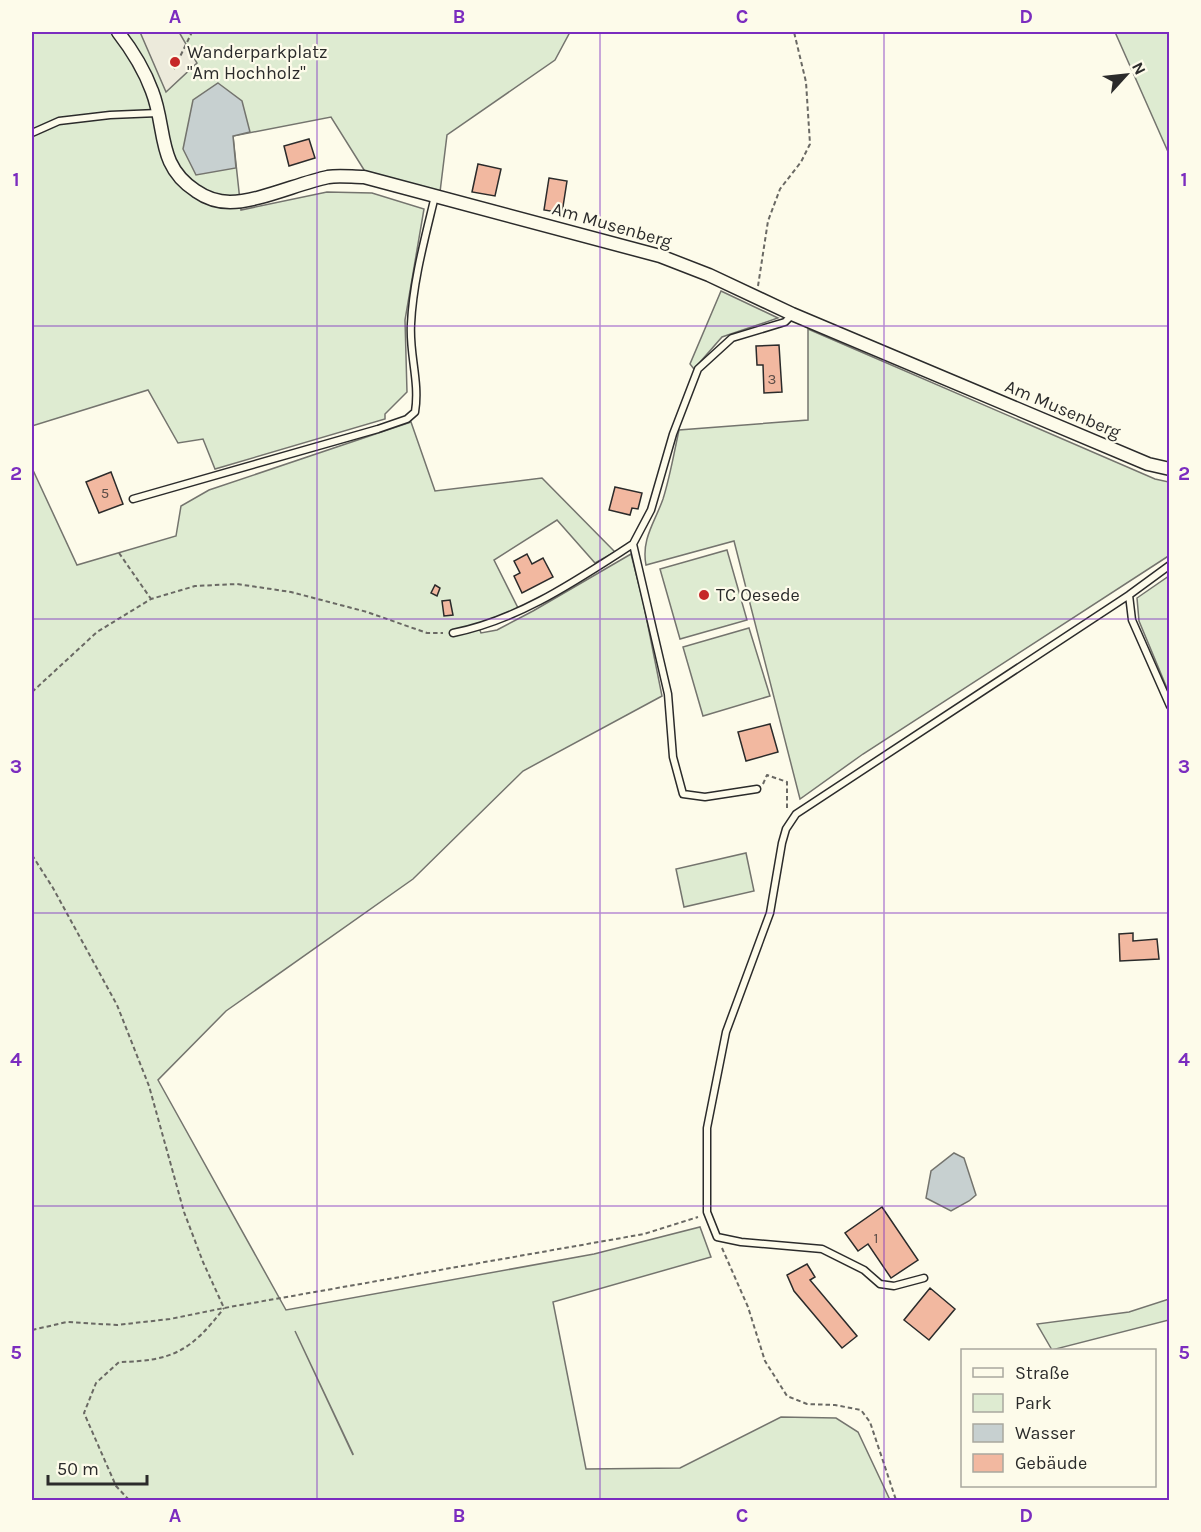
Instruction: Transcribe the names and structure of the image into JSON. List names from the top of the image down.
{
  "streets": {
    "street": ["Am Musenberg"]
  },
  "places": ["Wanderparkplatz \"Am Hochholz\"", "TC Oesede"],
  "house_numbers": ["3", "5", "1"],
  "legend": [
    "Straße",
    "Park",
    "Wasser",
    "Gebäude"
  ],
  "scale_bar": "50 m",
  "north": "top right",
  "grid": {
    "columns": [
      "A",
      "B",
      "C",
      "D"
    ],
    "rows": [
      "1",
      "2",
      "3",
      "4",
      "5"
    ]
  }
}
